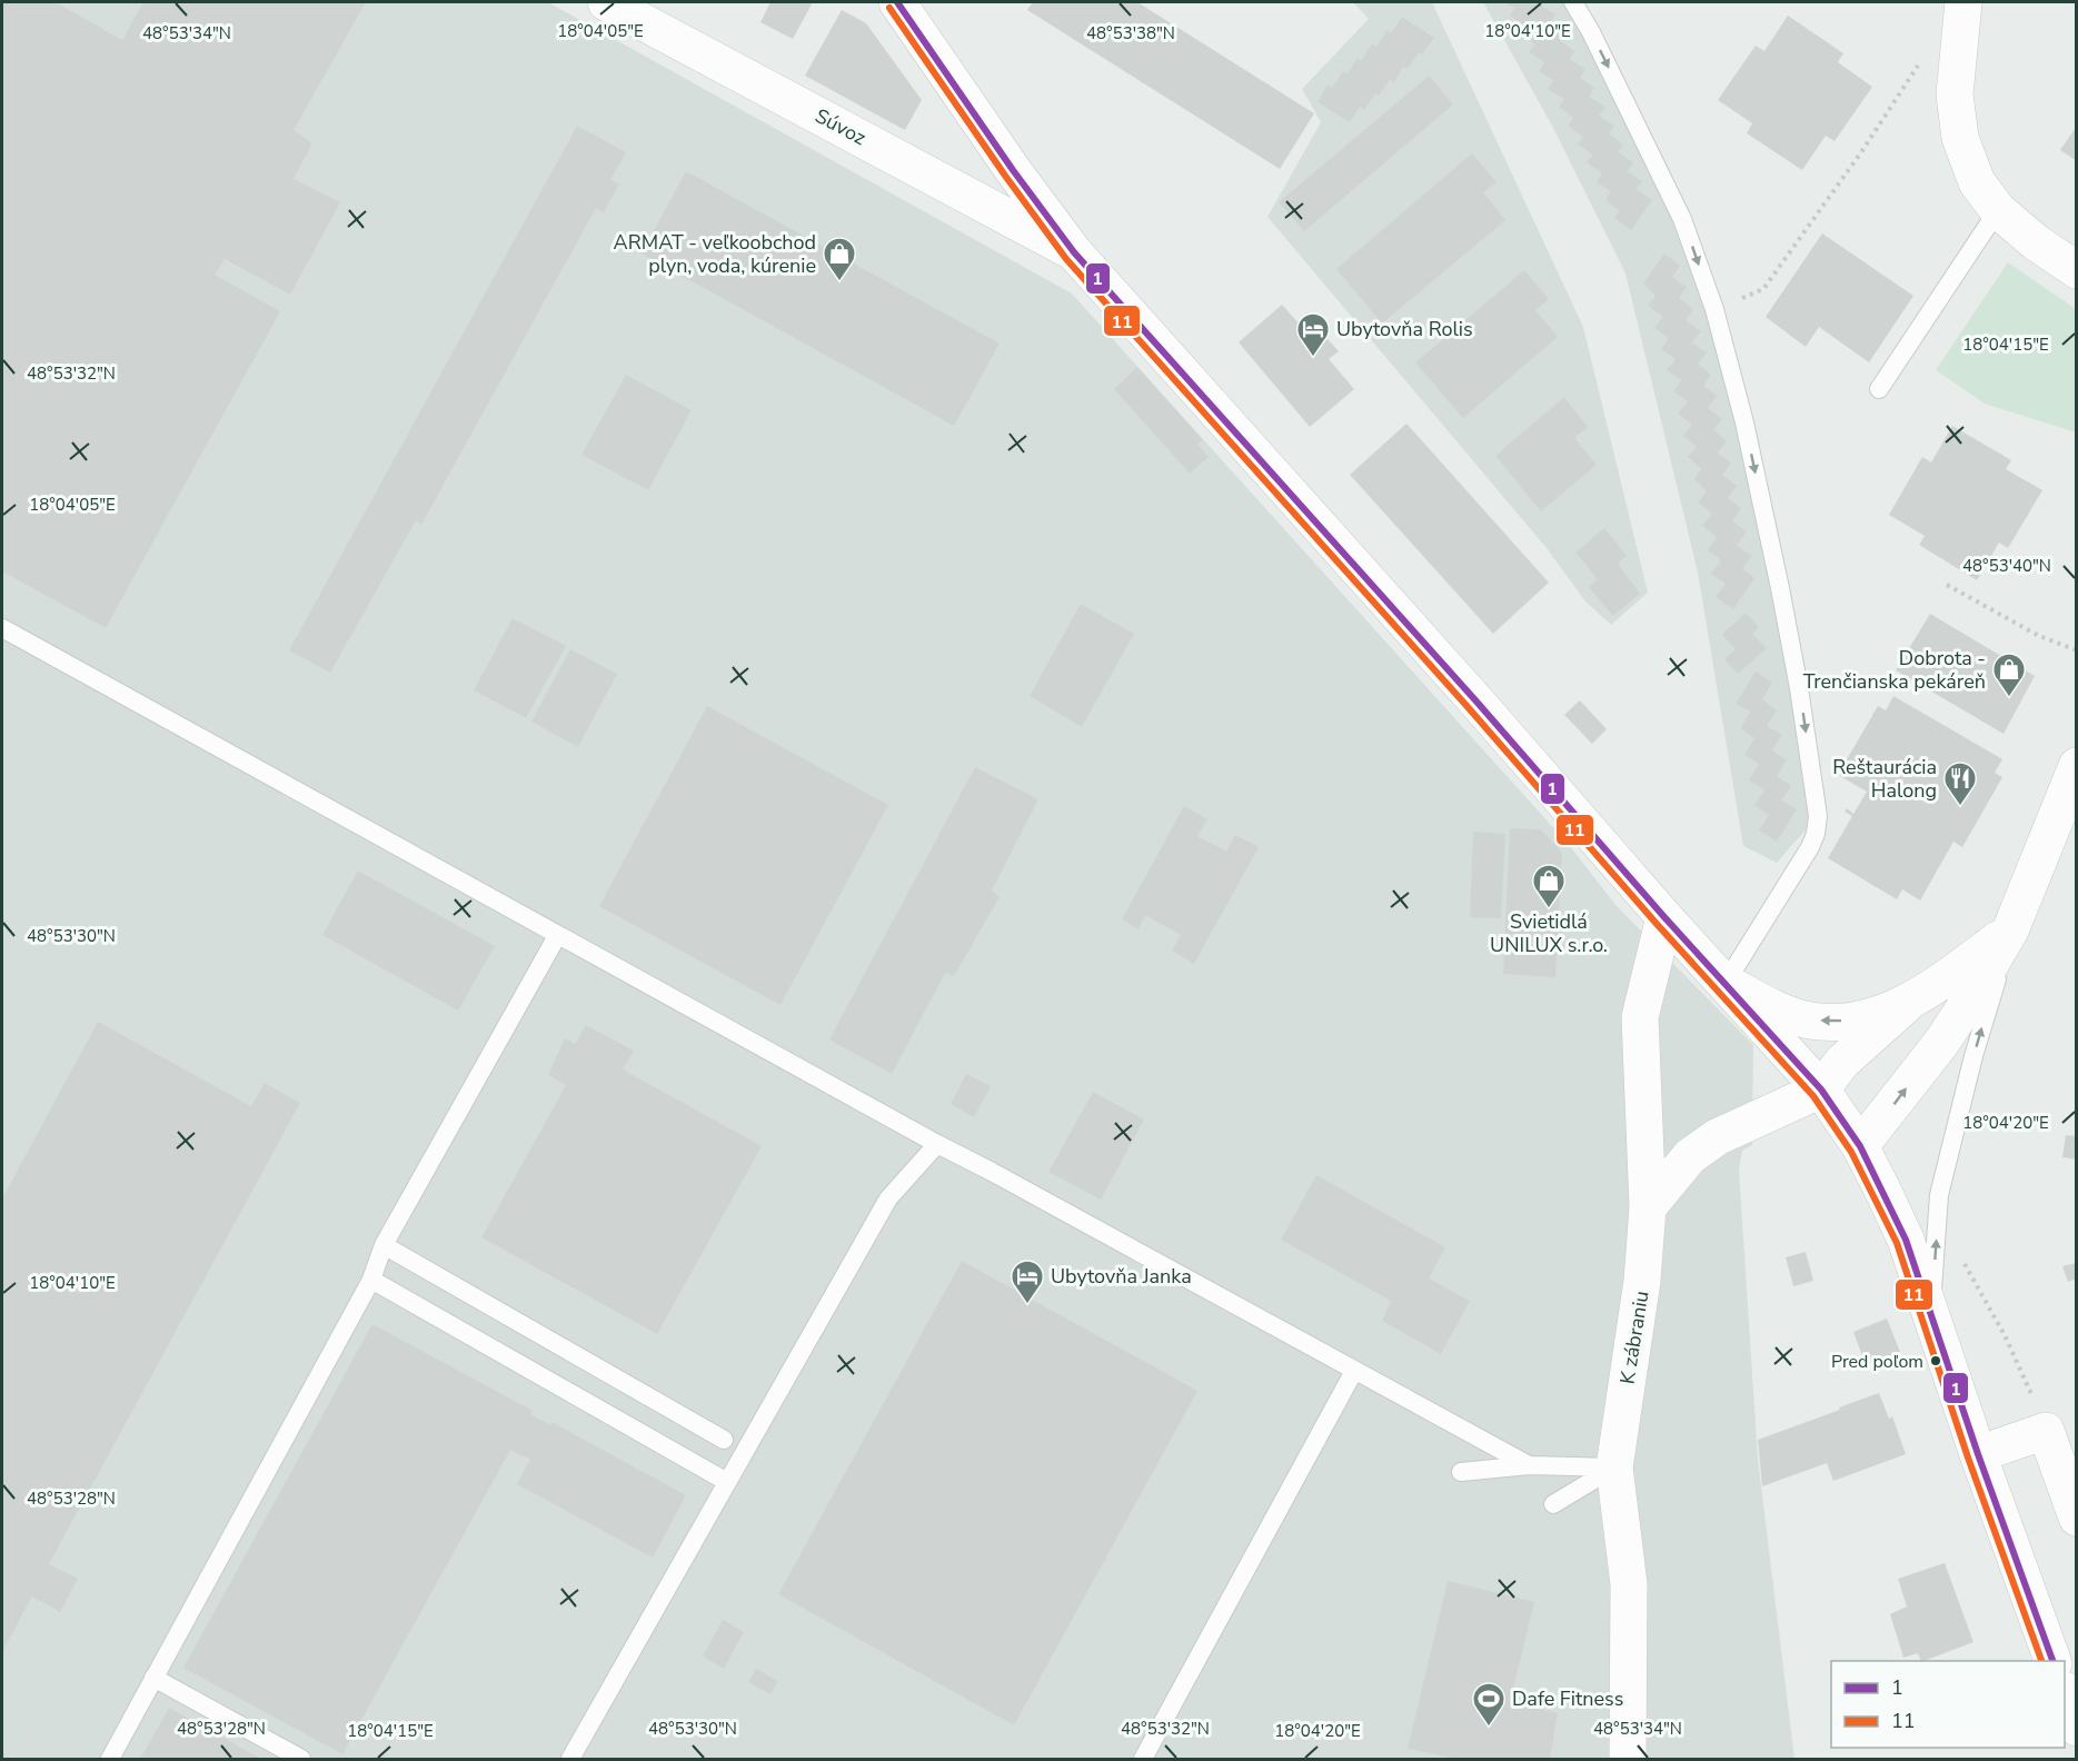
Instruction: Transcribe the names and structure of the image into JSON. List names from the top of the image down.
{
  "streets": {
    "street": ["Súvoz", "K zábraniu"]
  },
  "places": {
    "shop": ["ARMAT - veľkoobchod plyn, voda, kúrenie", "Dobrota - Trenčianska pekáreň", "Svietidlá UNILUX s.r.o."],
    "hotel": ["Ubytovňa Rolis", "Ubytovňa Janka"],
    "restaurant": ["Reštaurácia Halong"],
    "other": ["Pred poľom"],
    "sports": ["Dafe Fitness"]
  },
  "lines": ["transit line 1", "transit line 11"],
  "legend": ["1", "11"],
  "coordinates": [
    "18°04'10\"E",
    "18°04'05\"E",
    "48°53'34\"N",
    "48°53'38\"N",
    "18°04'15\"E",
    "48°53'32\"N",
    "48°53'40\"N",
    "48°53'30\"N",
    "18°04'20\"E",
    "48°53'28\"N"
  ]
}
